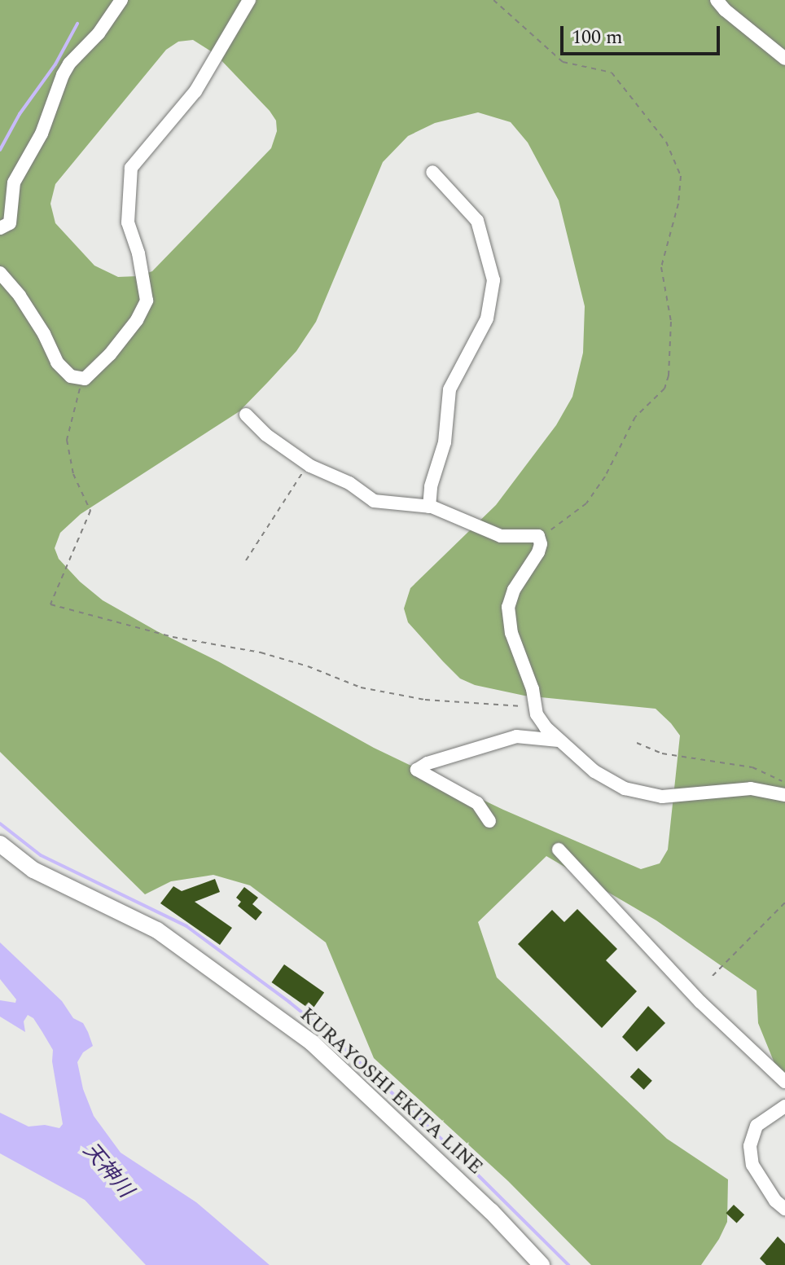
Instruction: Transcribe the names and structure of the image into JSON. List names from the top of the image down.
{
  "streets": {
    "main road": ["KURAYOSHI EKITA LINE"]
  },
  "water": ["天神川"],
  "scale_bar": "100 m"
}
